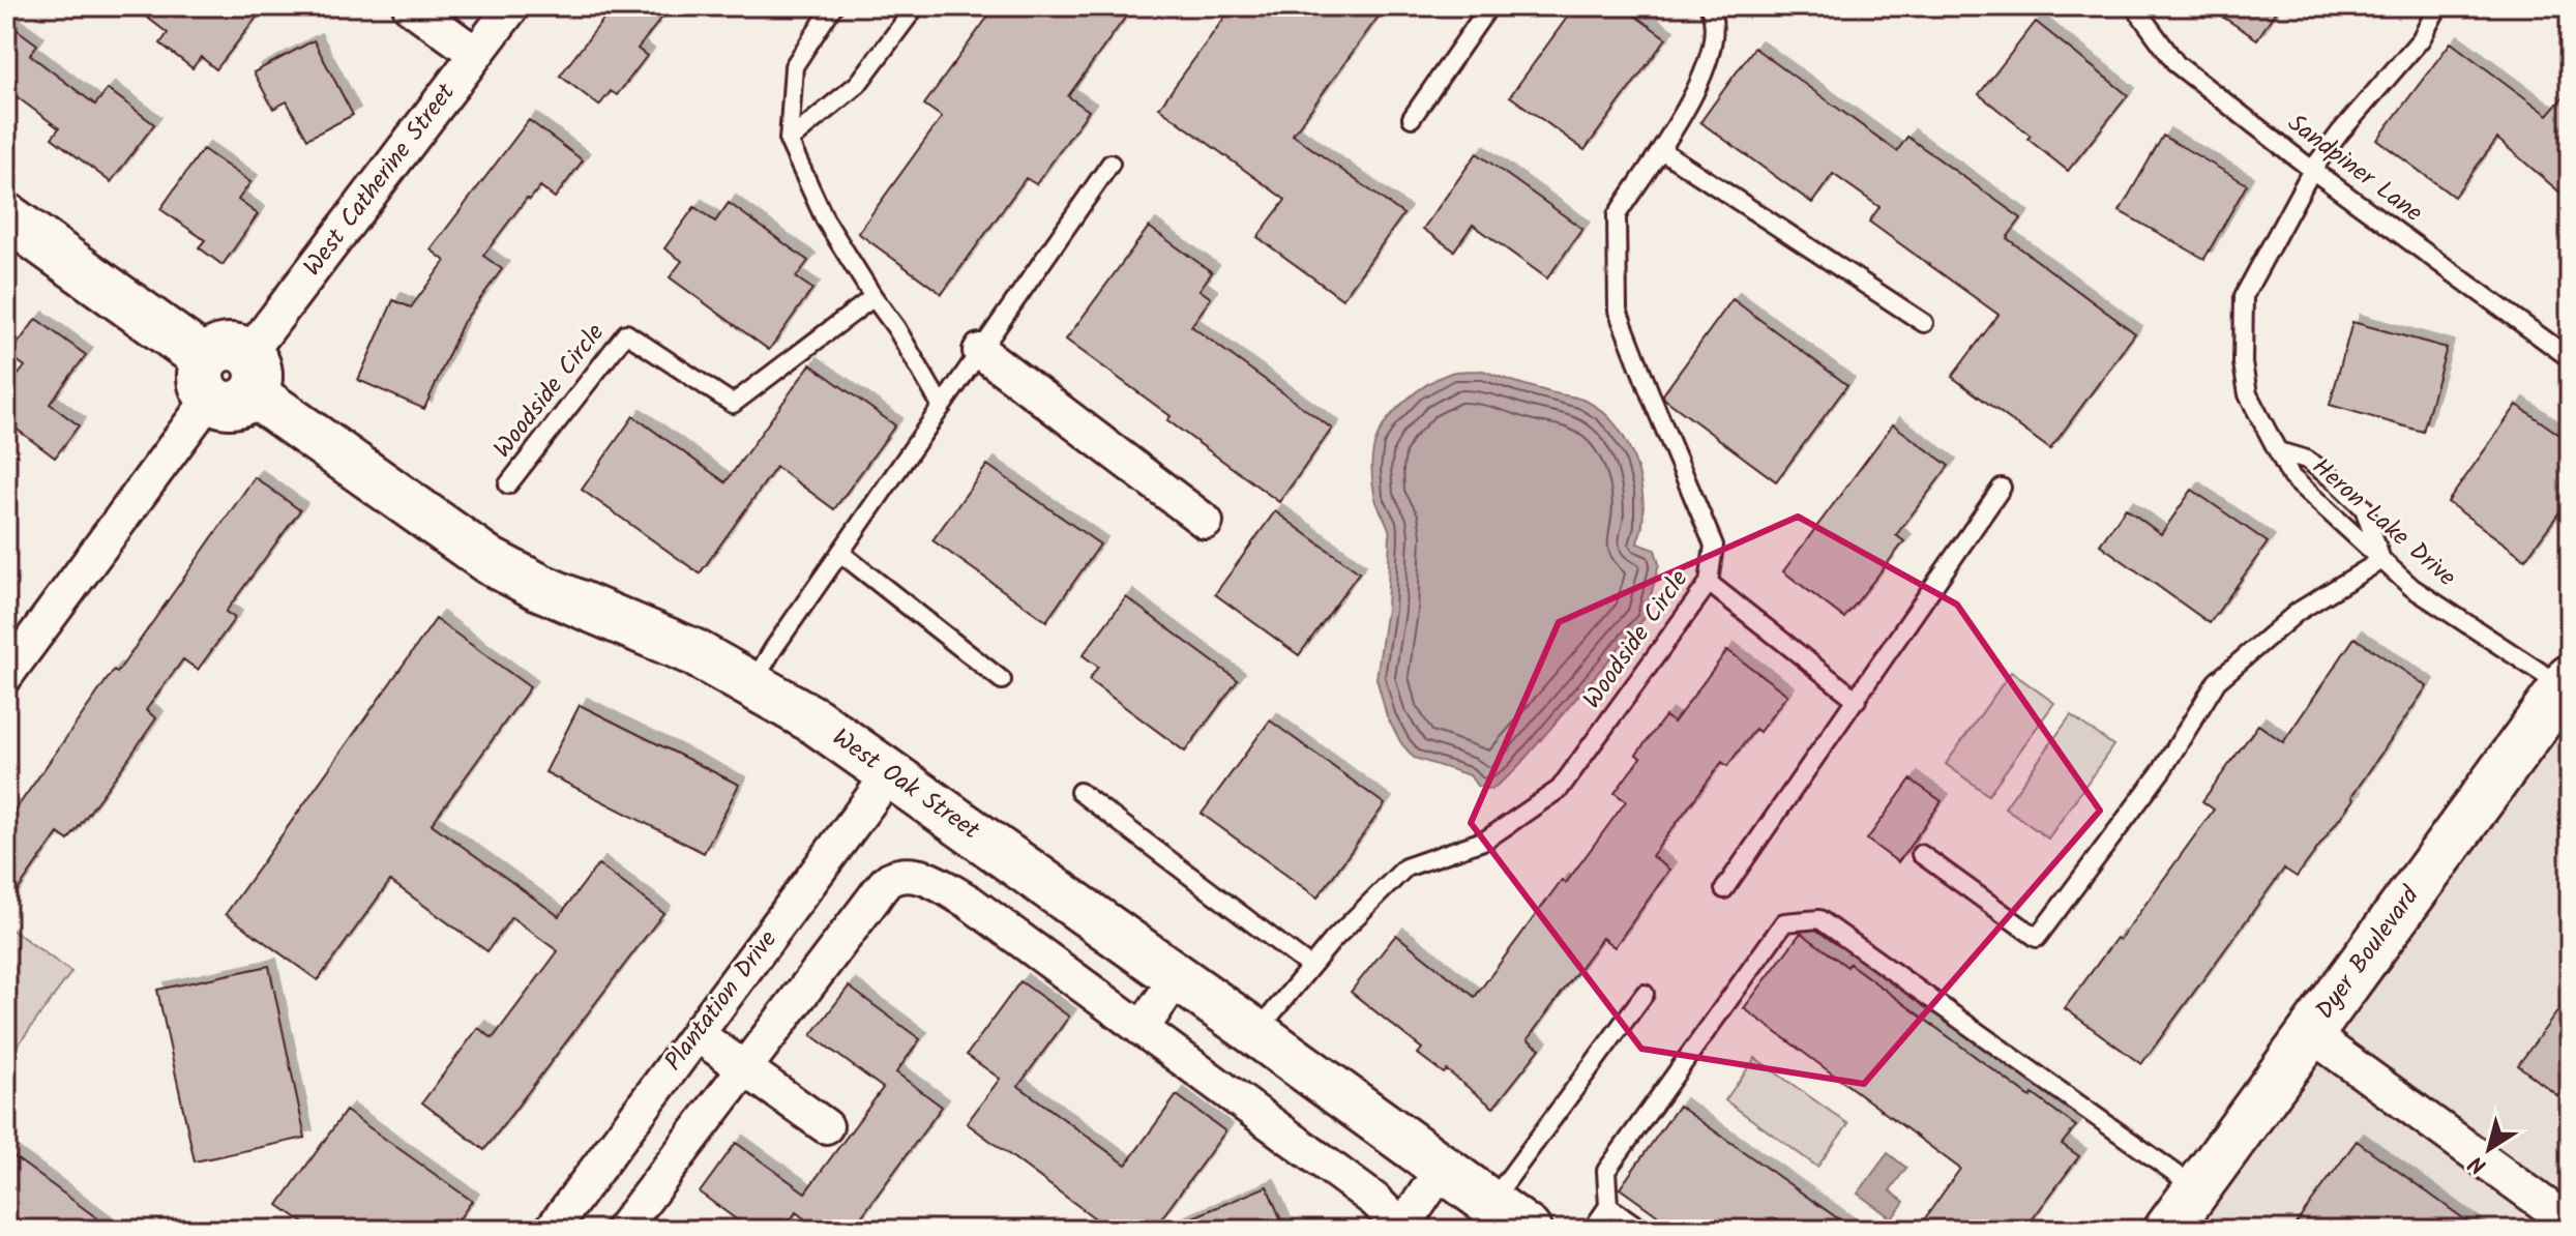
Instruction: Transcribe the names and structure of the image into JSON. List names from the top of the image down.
{
  "streets": {
    "street": [
      "West Catherine Street",
      "West Oak Street",
      "Dyer Boulevard",
      "Plantation Drive"
    ],
    "lane": ["Sandpiner Lane", "Woodside Circle", "Heron Lake Drive"]
  },
  "crossings": [
    ["Sandpiner Lane", "Heron Lake Drive"],
    ["West Catherine Street", "West Oak Street"],
    ["Woodside Circle", "West Oak Street"],
    ["Heron Lake Drive", "Dyer Boulevard"],
    ["West Oak Street", "Plantation Drive"]
  ],
  "north": "bottom left"
}
